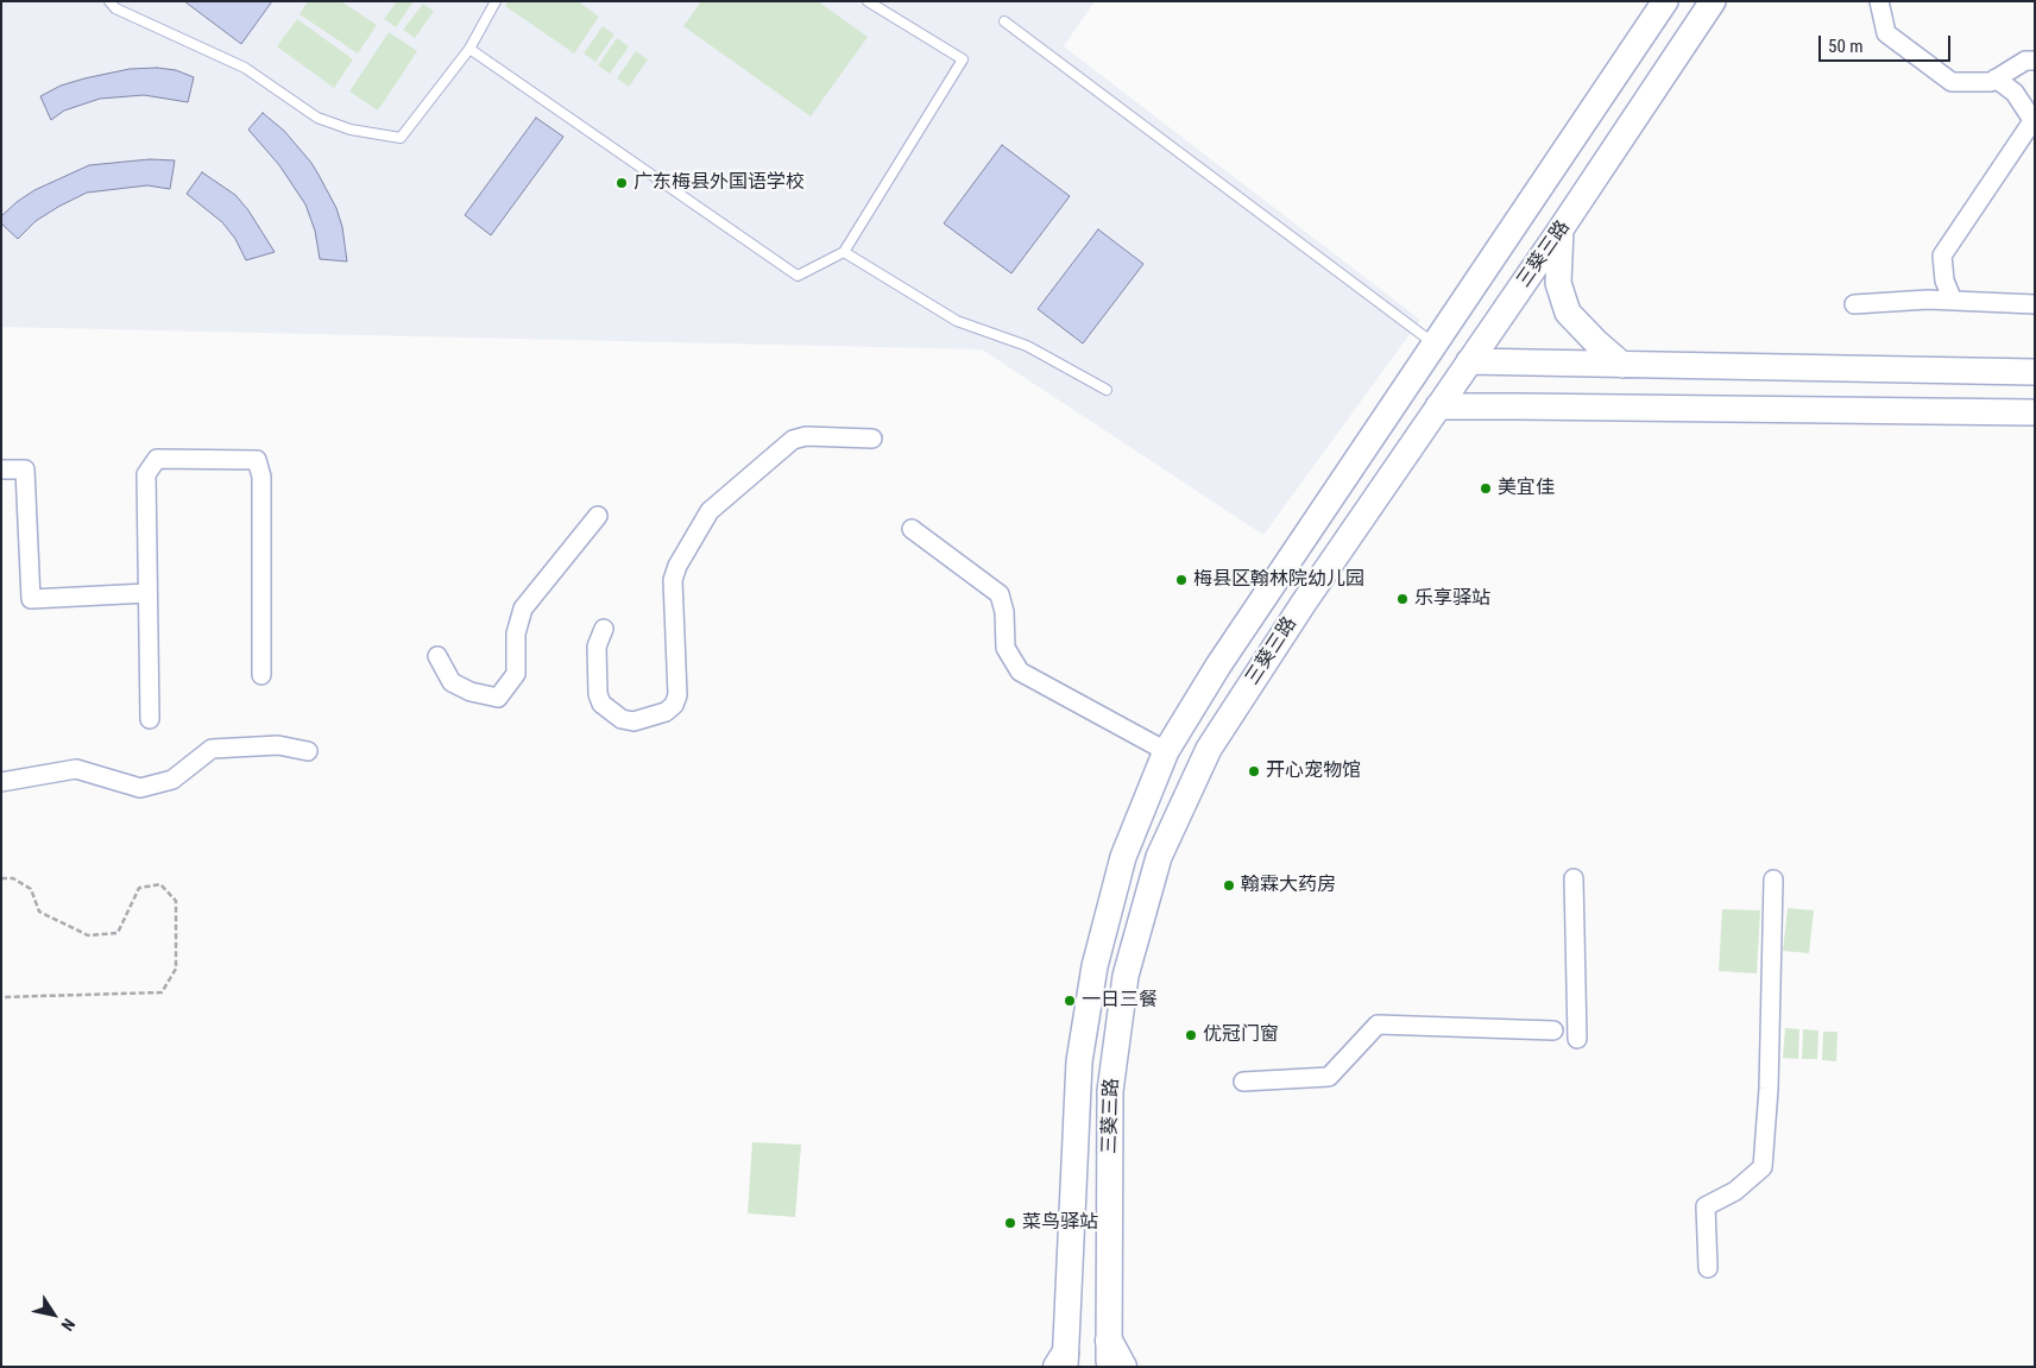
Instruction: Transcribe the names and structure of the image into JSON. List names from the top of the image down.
{
  "streets": {
    "street": ["三葵三路"]
  },
  "places": [
    "广东梅县外国语学校",
    "美宜佳",
    "梅县区翰林院幼儿园",
    "乐享驿站",
    "开心宠物馆",
    "翰霖大药房",
    "一日三餐",
    "优冠门窗",
    "菜鸟驿站"
  ],
  "scale_bar": "50 m",
  "north": "bottom right"
}
